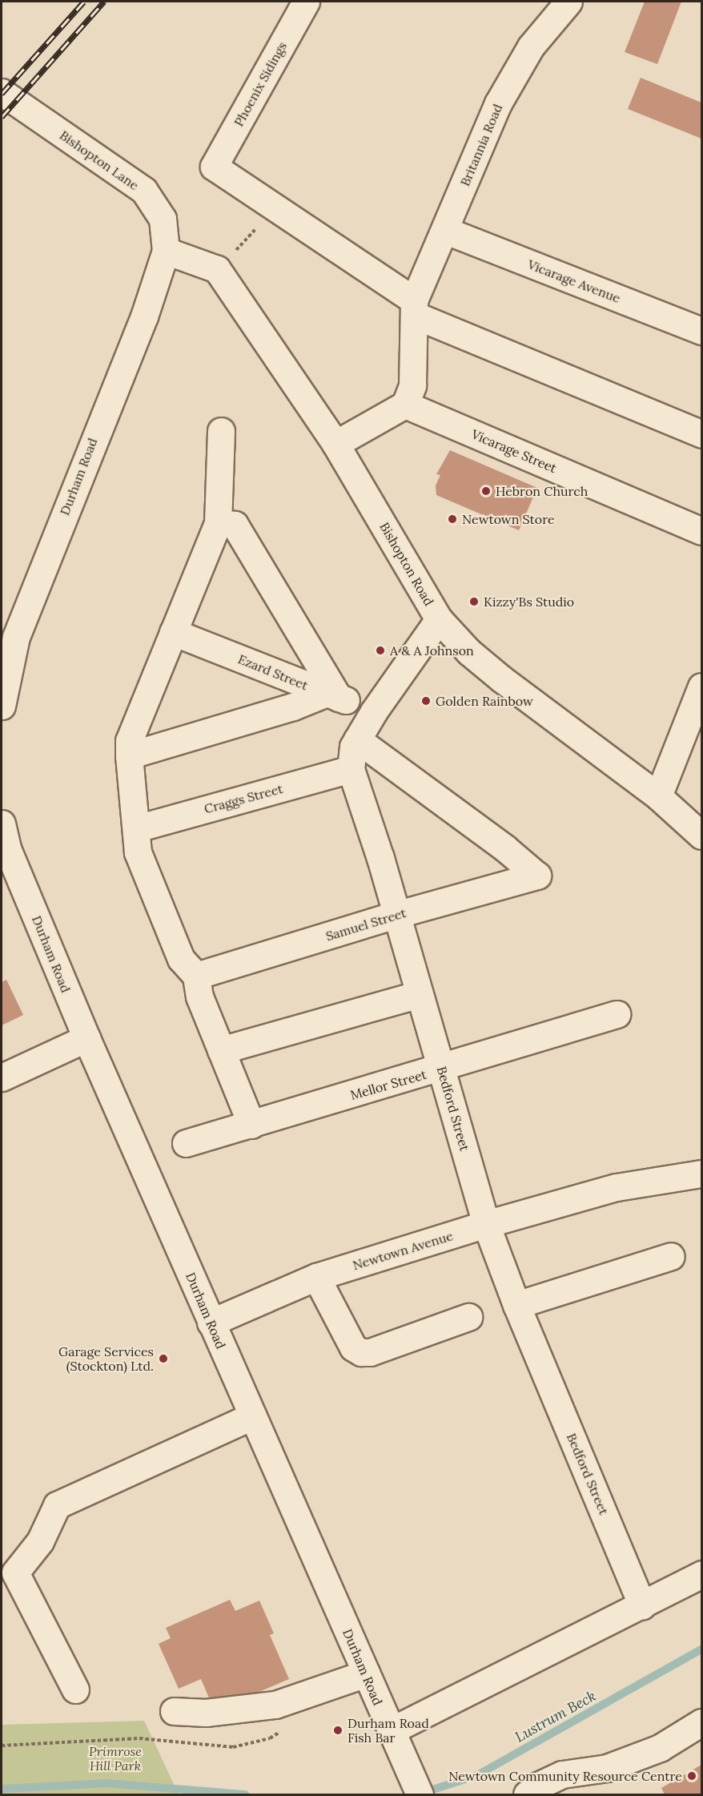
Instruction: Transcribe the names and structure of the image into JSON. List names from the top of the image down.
{
  "streets": {
    "street": [
      "Phoenix Sidings",
      "Britannia Road",
      "Bishopton Lane",
      "Vicarage Avenue",
      "Vicarage Street",
      "Durham Road",
      "Bishopton Road",
      "Ezard Street",
      "Craggs Street",
      "Samuel Street",
      "Mellor Street",
      "Bedford Street",
      "Newtown Avenue"
    ]
  },
  "crossings": [
    ["Phoenix Sidings", "Britannia Road"],
    ["Britannia Road", "Vicarage Avenue"],
    ["Britannia Road", "Vicarage Street"],
    ["Bishopton Lane", "Durham Road"],
    ["Bishopton Lane", "Bishopton Road"],
    ["Durham Road", "Bishopton Road"],
    ["Durham Road", "Newtown Avenue"],
    ["Bishopton Road", "Bedford Street"],
    ["Ezard Street", "Bedford Street"],
    ["Craggs Street", "Bedford Street"],
    ["Samuel Street", "Bedford Street"],
    ["Mellor Street", "Bedford Street"],
    ["Bedford Street", "Newtown Avenue"]
  ],
  "water": ["Lustrum Beck"],
  "parks": ["Primrose Hill Park"],
  "places": [
    "Hebron Church",
    "Newtown Store",
    "Kizzy'Bs Studio",
    "A & A Johnson",
    "Golden Rainbow",
    "Garage Services (Stockton) Ltd.",
    "Durham Road Fish Bar",
    "Newtown Community Resource Centre"
  ]
}
